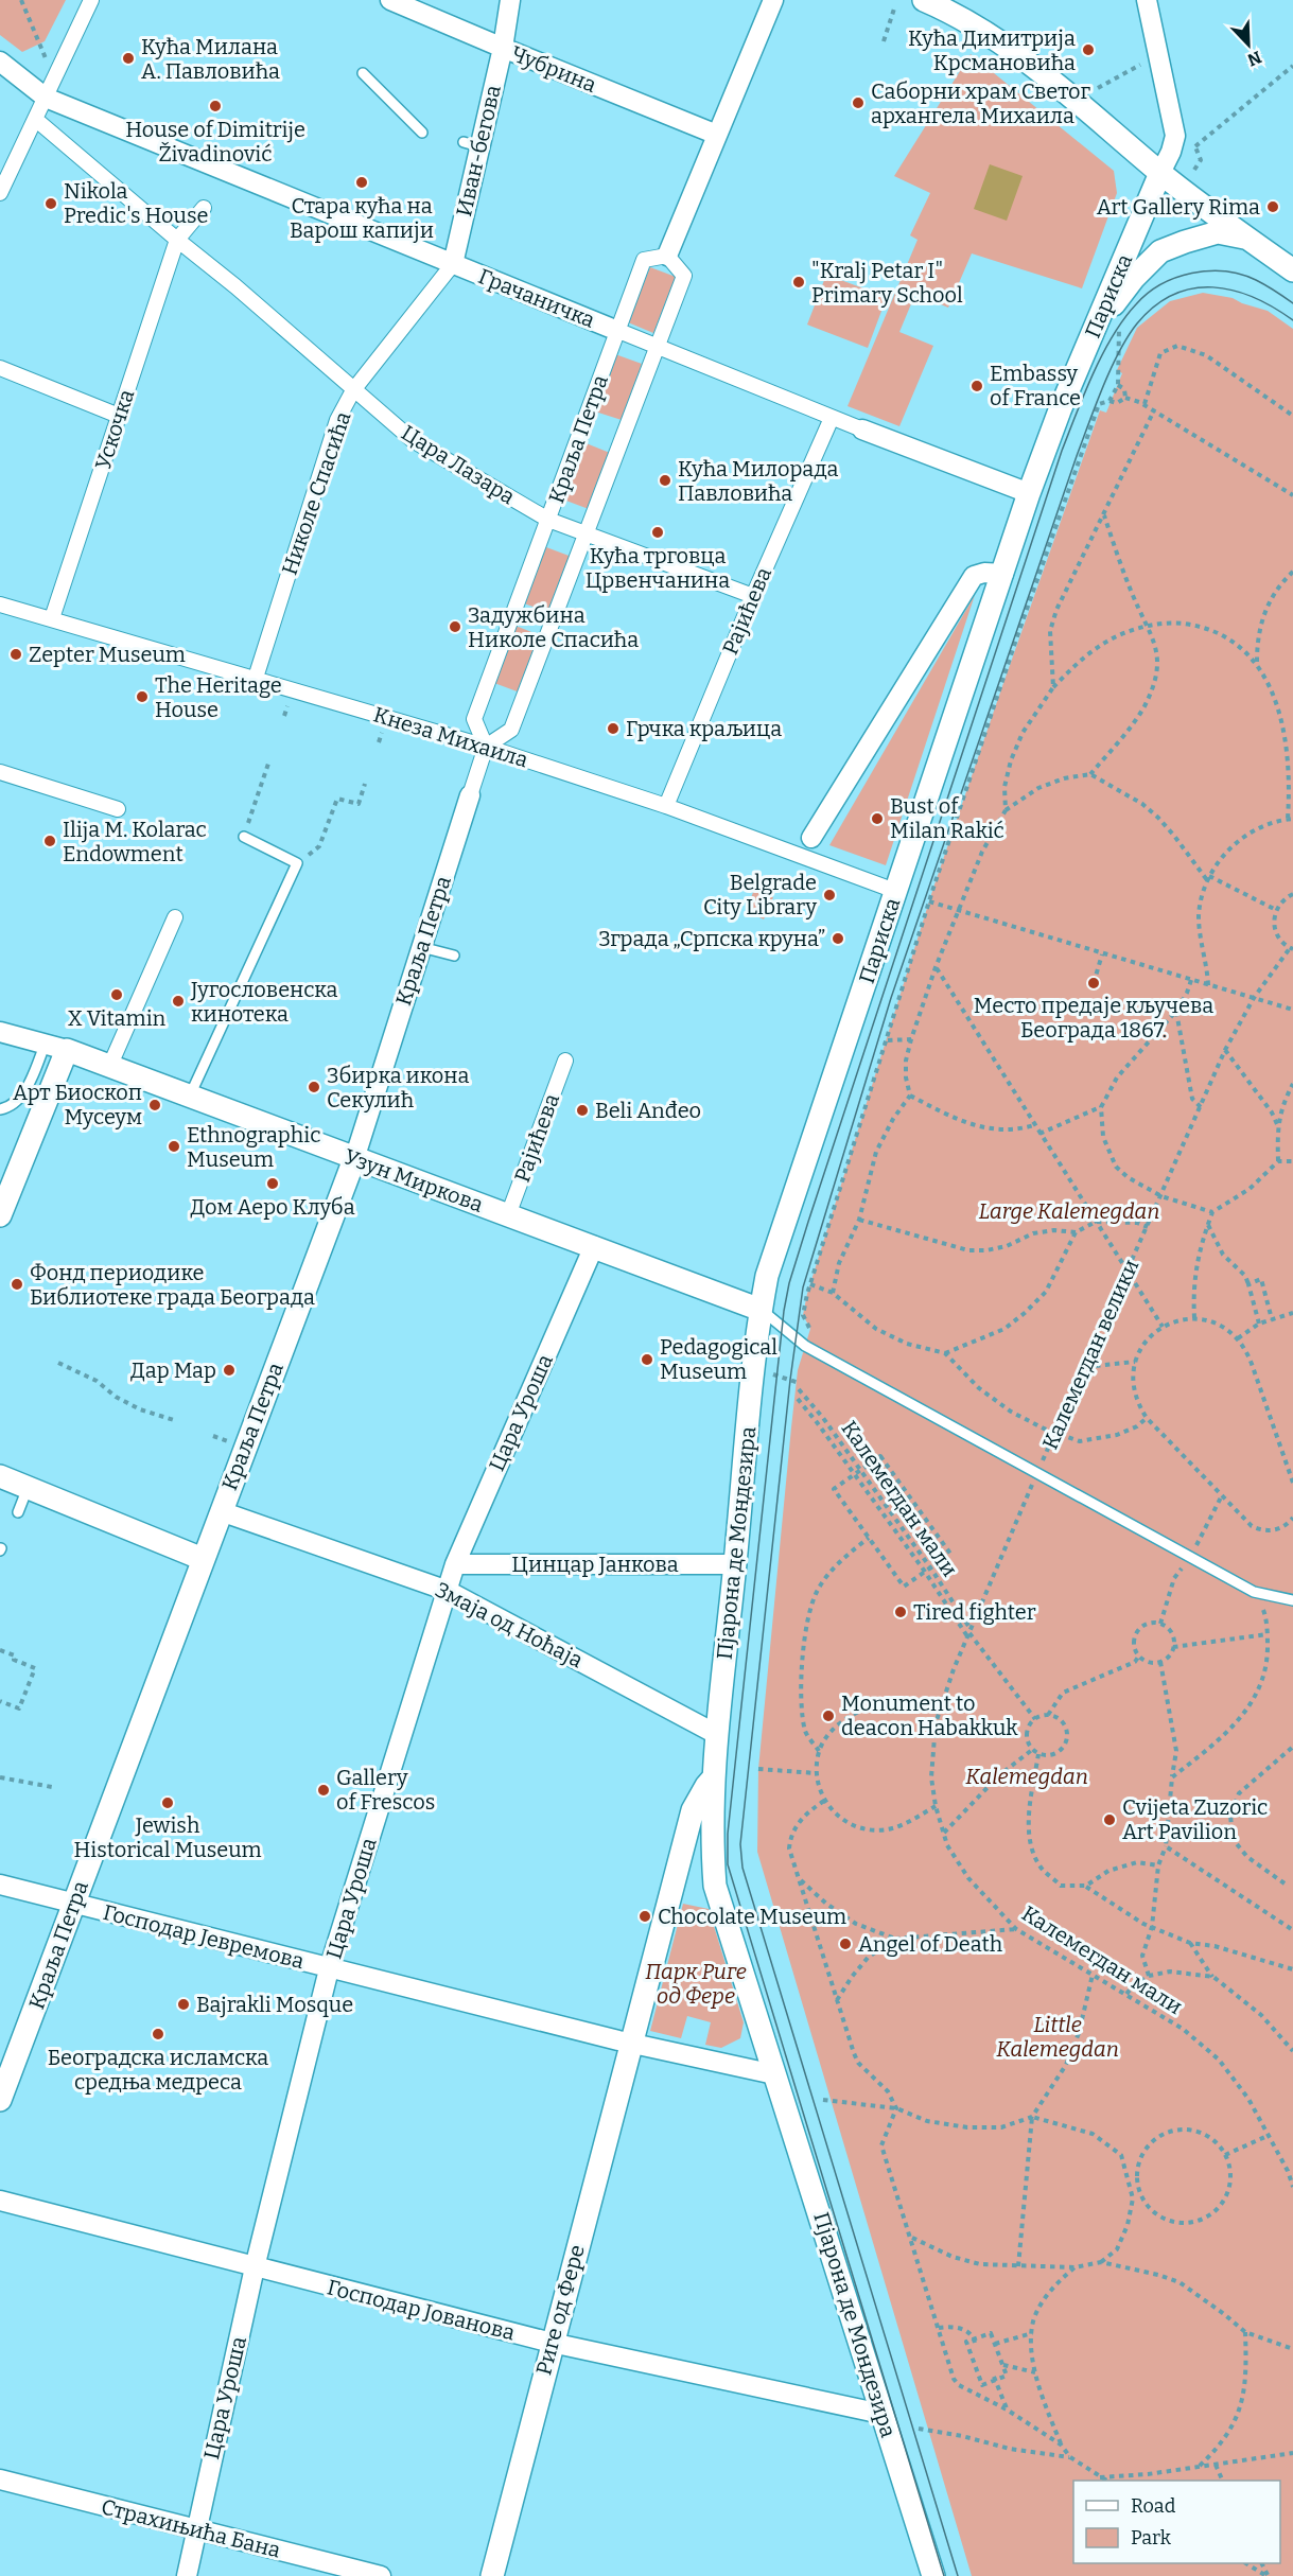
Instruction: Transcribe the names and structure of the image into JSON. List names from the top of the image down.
{
  "streets": {
    "street": [
      "Чубрина",
      "Иван-бегова",
      "Париска",
      "Грачаничка",
      "Ускочка",
      "Краља Петра",
      "Цара Лазара",
      "Николе Спасића",
      "Рајићева",
      "Кнеза Михаила",
      "Узун Миркова",
      "Цара Уроша",
      "Пјарона де Мондезира",
      "Цинцар Јанкова",
      "Змаја од Ноћаја",
      "Господар Јевремова",
      "Господар Јованова",
      "Риге од Фере",
      "Страхињића Бана"
    ],
    "lane": ["Калемегдан велики"],
    "path": ["Калемегдан мали"]
  },
  "crossings": [
    ["Чубрина", "Иван-бегова"],
    ["Иван-бегова", "Грачаничка"],
    ["Иван-бегова", "Николе Спасића"],
    ["Париска", "Грачаничка"],
    ["Париска", "Кнеза Михаила"],
    ["Париска", "Узун Миркова"],
    ["Париска", "Калемегдан велики"],
    ["Париска", "Пјарона де Мондезира"],
    ["Грачаничка", "Краља Петра"],
    ["Грачаничка", "Николе Спасића"],
    ["Грачаничка", "Рајићева"],
    ["Ускочка", "Цара Лазара"],
    ["Ускочка", "Кнеза Михаила"],
    ["Краља Петра", "Цара Лазара"],
    ["Краља Петра", "Кнеза Михаила"],
    ["Краља Петра", "Узун Миркова"],
    ["Краља Петра", "Змаја од Ноћаја"],
    ["Краља Петра", "Господар Јевремова"],
    ["Цара Лазара", "Николе Спасића"],
    ["Цара Лазара", "Рајићева"],
    ["Николе Спасића", "Кнеза Михаила"],
    ["Рајићева", "Кнеза Михаила"],
    ["Рајићева", "Узун Миркова"],
    ["Узун Миркова", "Калемегдан велики"],
    ["Узун Миркова", "Цара Уроша"],
    ["Узун Миркова", "Пјарона де Мондезира"],
    ["Калемегдан велики", "Калемегдан мали"],
    ["Калемегдан велики", "Пјарона де Мондезира"],
    ["Цара Уроша", "Цинцар Јанкова"],
    ["Цара Уроша", "Змаја од Ноћаја"],
    ["Цара Уроша", "Господар Јевремова"],
    ["Цара Уроша", "Господар Јованова"],
    ["Цара Уроша", "Страхињића Бана"],
    ["Пјарона де Мондезира", "Цинцар Јанкова"],
    ["Пјарона де Мондезира", "Змаја од Ноћаја"],
    ["Пјарона де Мондезира", "Господар Јованова"],
    ["Господар Јевремова", "Риге од Фере"],
    ["Господар Јованова", "Риге од Фере"]
  ],
  "parks": [
    "Large Kalemegdan",
    "Kalemegdan",
    "Парк Риге од Фере",
    "Little Kalemegdan"
  ],
  "places": [
    "Кућа Димитрија Крсмановића",
    "Кућа Милана А. Павловића",
    "Саборни храм Светог архангела Михаила",
    "House of Dimitrije Živadinović",
    "Стара кућа на Варош капији",
    "Nikola Predic's House",
    "Art Gallery Rima",
    "\"Kralj Petar I\" Primary School",
    "Embassy of France",
    "Кућа Милорада Павловића",
    "Кућа трговца Црвенчанина",
    "Задужбина Николе Спасића",
    "Zepter Museum",
    "The Heritage House",
    "Грчка краљица",
    "Bust of Milan Rakić",
    "Ilija M. Kolarac Endowment",
    "Belgrade City Library",
    "Зграда „Српска круна”",
    "Место предаје кључева Београда 1867.",
    "X Vitamin",
    "Југословенска кинотека",
    "Збирка икона Секулић",
    "Арт Биоскоп Мусеум",
    "Beli Anđeo",
    "Ethnographic Museum",
    "Дом Аеро Клуба",
    "Фонд периодике Библиотеке града Београда",
    "Pedagogical Museum",
    "Дар Мар",
    "Tired fighter",
    "Monument to deacon Habakkuk",
    "Gallery of Frescos",
    "Jewish Historical Museum",
    "Cvijeta Zuzoric Art Pavilion",
    "Chocolate Museum",
    "Angel of Death",
    "Bajrakli Mosque",
    "Београдска исламска средња медреса"
  ],
  "legend": ["Road", "Park"],
  "north": "bottom right"
}
